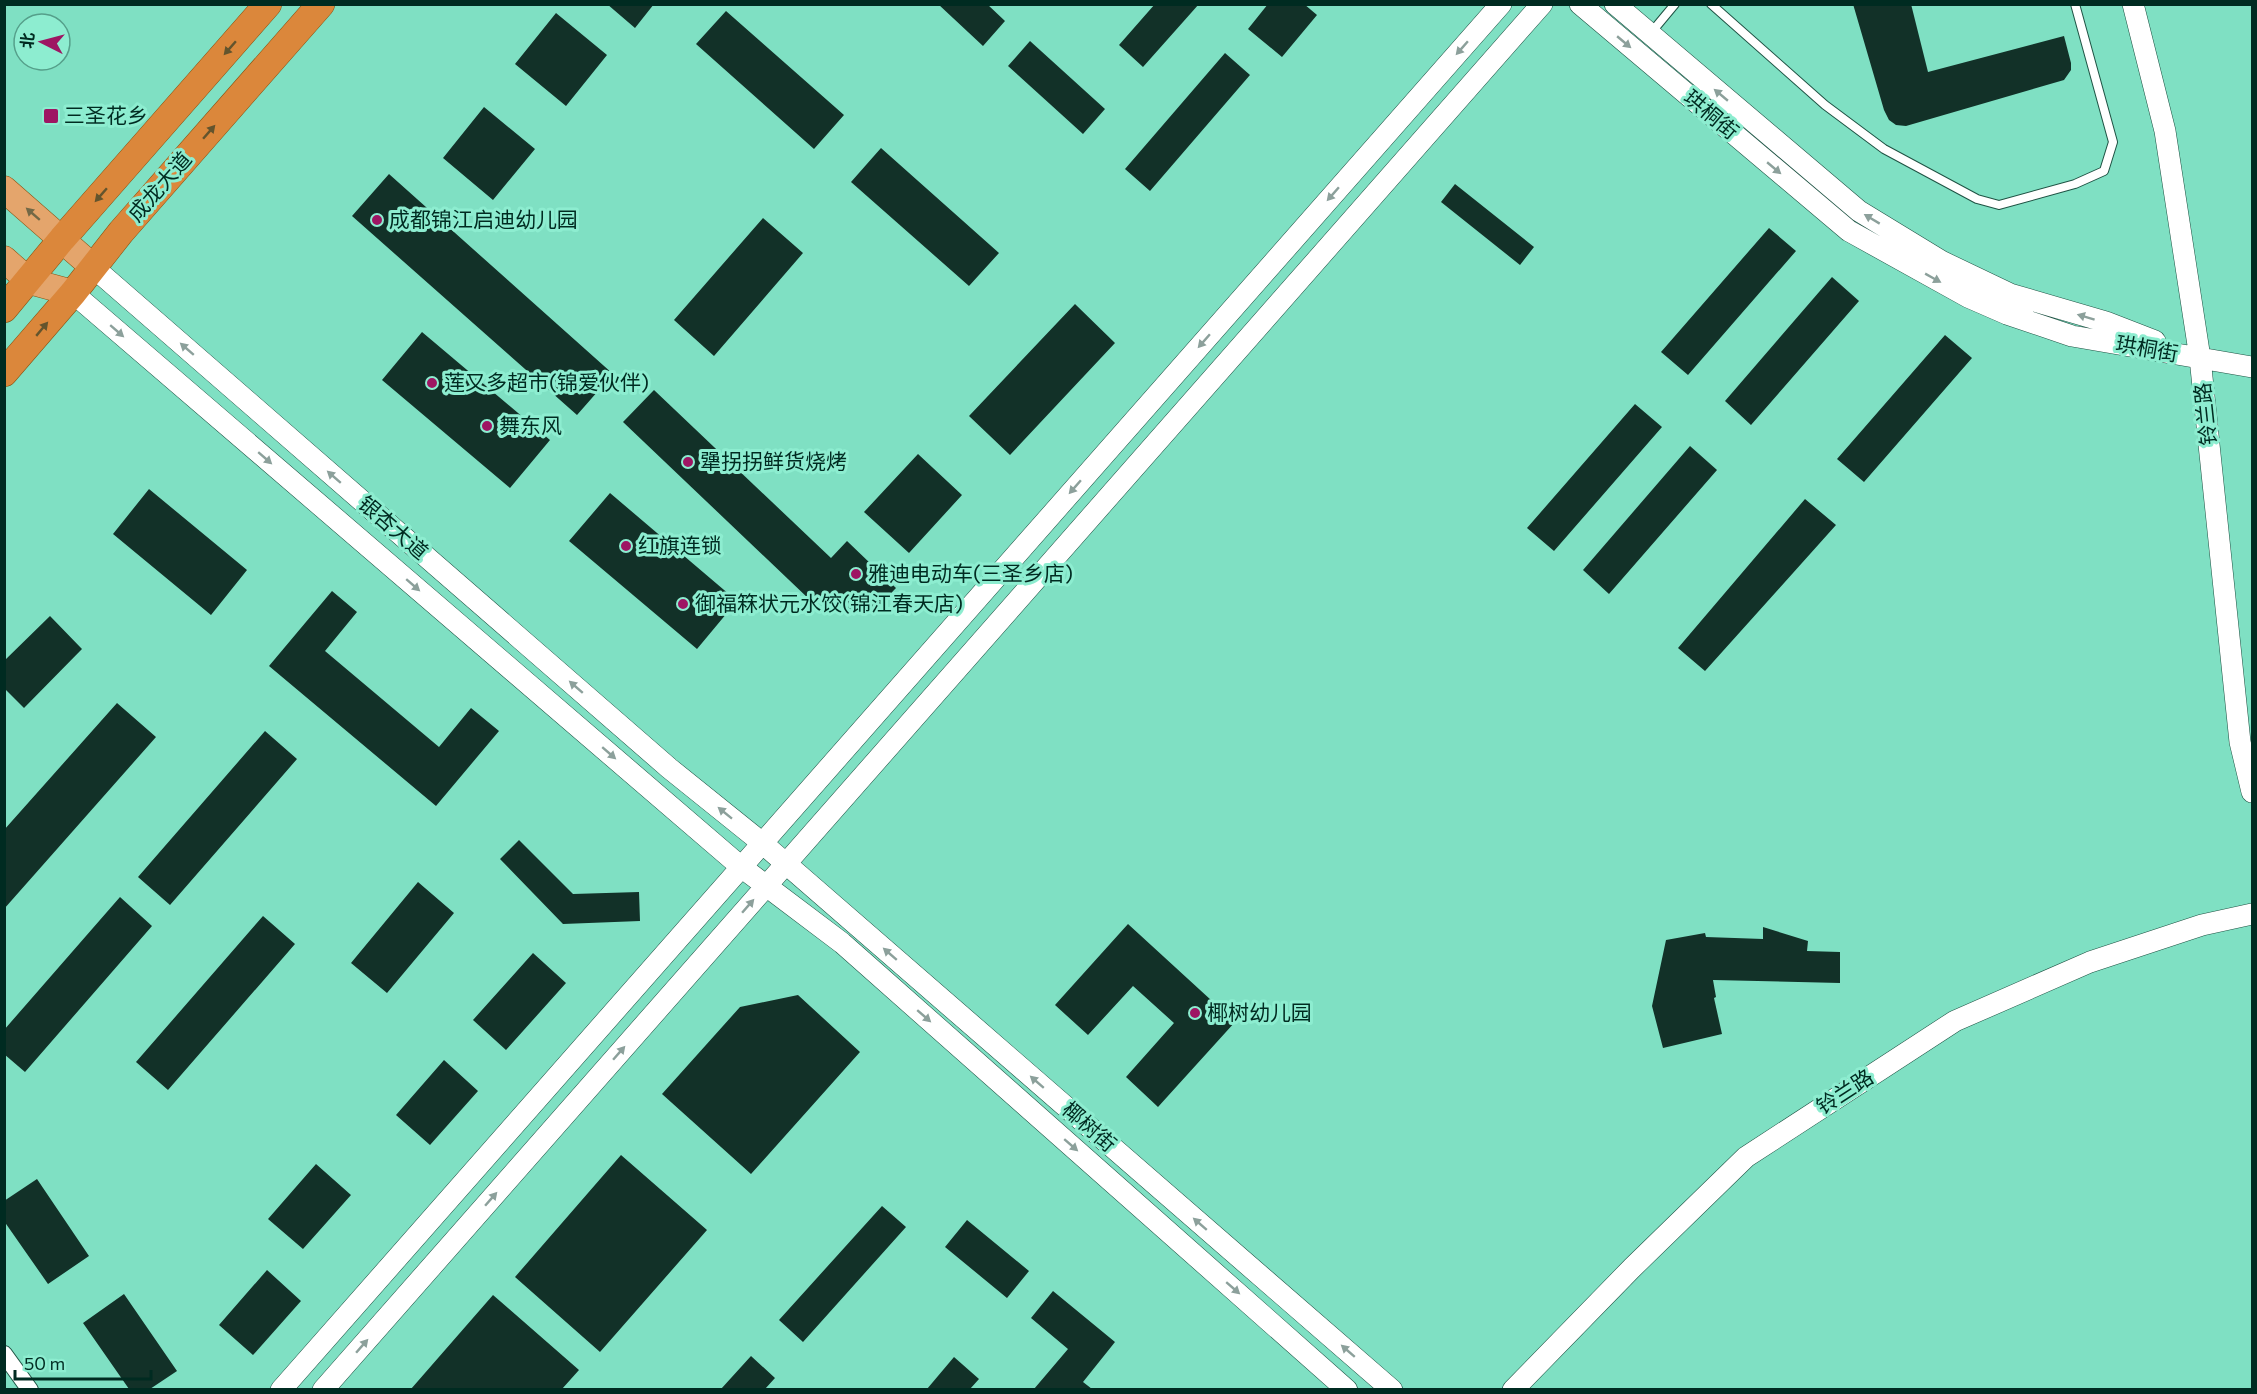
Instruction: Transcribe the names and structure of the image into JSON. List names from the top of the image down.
{
  "streets": {
    "highway": ["成龙大道"],
    "main road": ["银杏大道"],
    "street": ["珙桐街", "铃兰路", "椰树街"]
  },
  "crossings": [
    ["珙桐街", "铃兰路"],
    ["成龙大道", "银杏大道"],
    ["银杏大道", "椰树街"]
  ],
  "places": {
    "transit": ["三圣花乡"],
    "other": [
      "成都锦江启迪幼儿园",
      "莲又多超市(锦爱伙伴)",
      "舞东风",
      "犟拐拐鲜货烧烤",
      "红旗连锁",
      "雅迪电动车(三圣乡店)",
      "御福箖状元水饺(锦江春天店)",
      "椰树幼儿园"
    ]
  },
  "scale_bar": "50 m",
  "north": "left"
}
